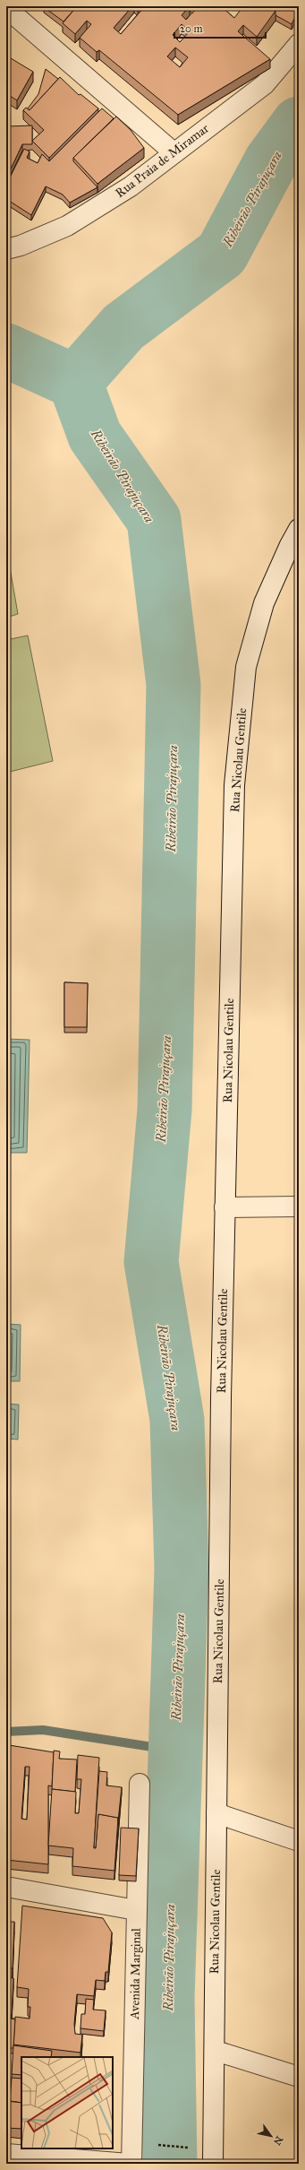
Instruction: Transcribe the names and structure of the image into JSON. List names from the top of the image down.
{
  "streets": {
    "street": ["Rua Praia de Miramar", "Rua Nicolau Gentile", "Avenida Marginal"]
  },
  "water": ["Ribeirão Pirajuçara"],
  "scale_bar": "20 m",
  "north": "bottom right"
}
